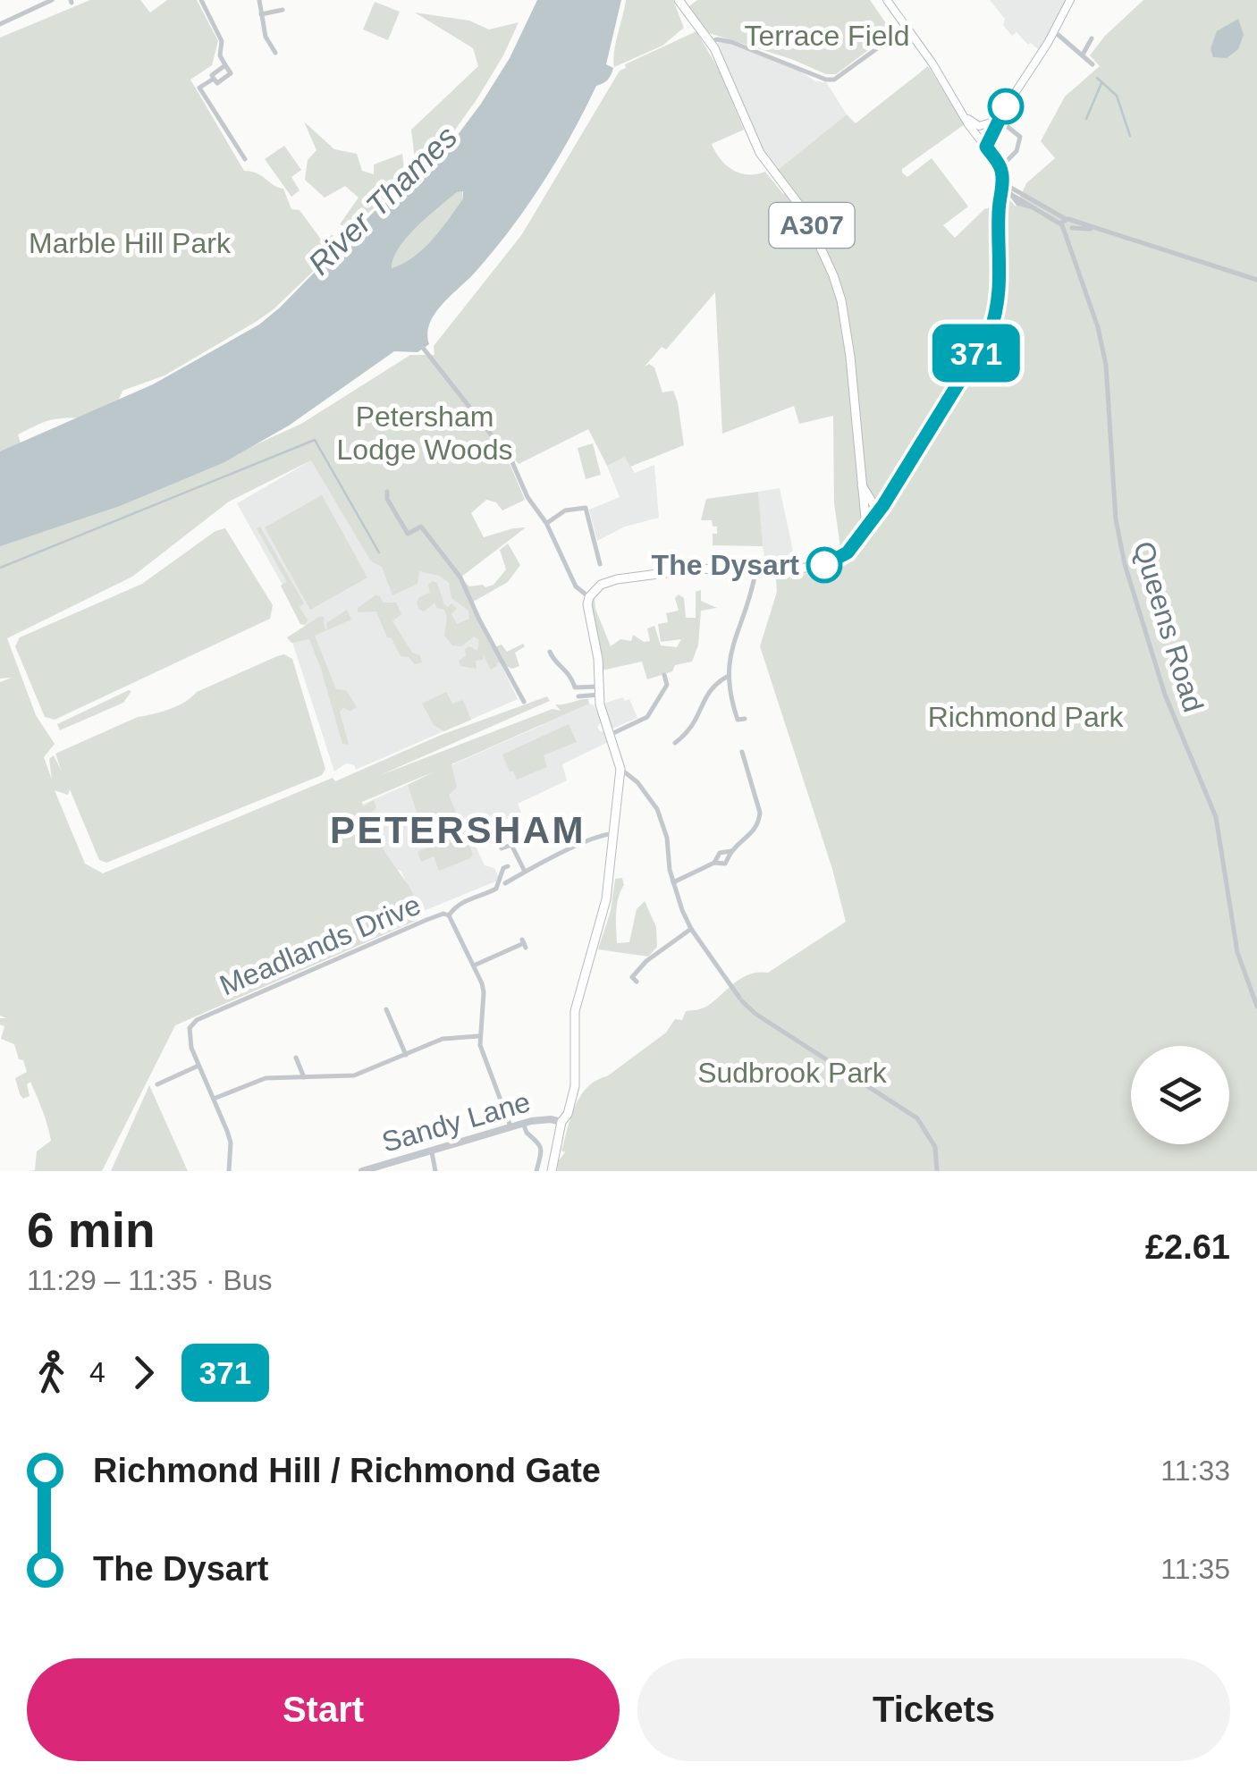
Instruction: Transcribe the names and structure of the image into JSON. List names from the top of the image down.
{
  "streets": {
    "main road": ["A307"],
    "street": ["Queens Road", "Meadlands Drive", "Sandy Lane"]
  },
  "districts": ["PETERSHAM"],
  "water": ["River Thames"],
  "parks": [
    "Terrace Field",
    "Marble Hill Park",
    "Petersham Lodge Woods",
    "Richmond Park",
    "Sudbrook Park"
  ],
  "places": ["The Dysart"],
  "lines": ["bus line 371"],
  "page": {
    "on_map": "371",
    "heading": ["6 min", "11:29 – 11:35 · Bus", "£2.61"],
    "legs": ["4", "371"],
    "list": [
      {
        "name": "Richmond Hill / Richmond Gate",
        "value": "11:33"
      },
      {
        "name": "The Dysart",
        "value": "11:35"
      }
    ],
    "buttons": ["Start", "Tickets"]
  }
}
